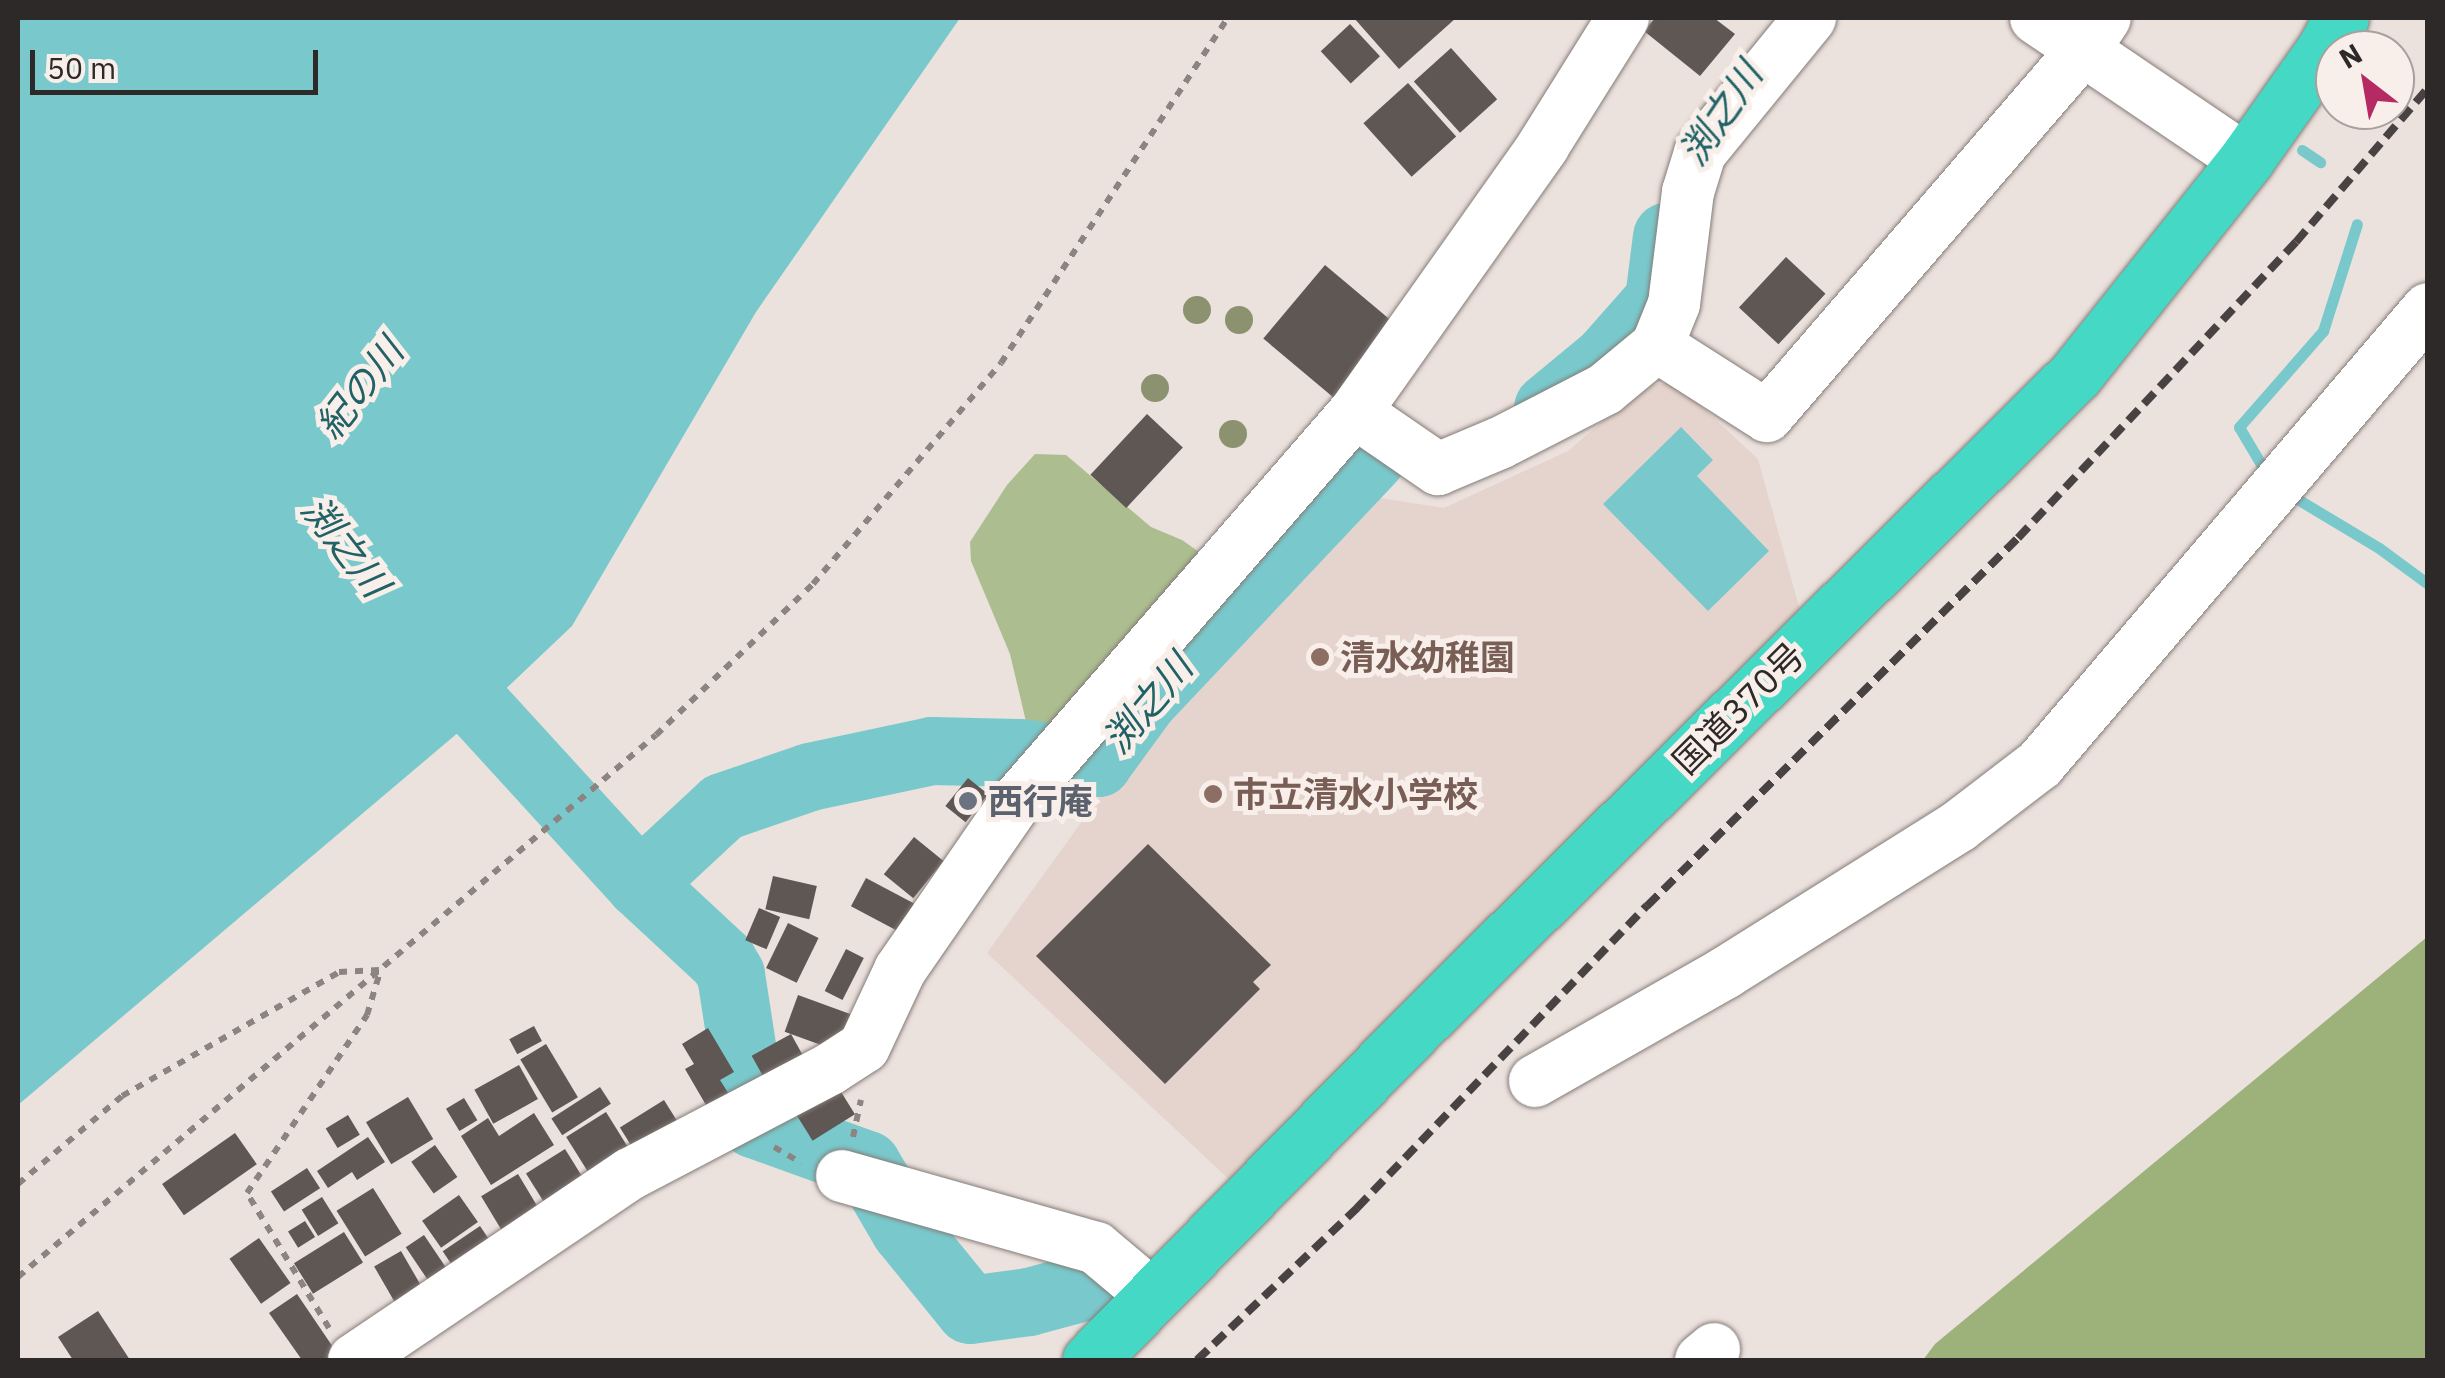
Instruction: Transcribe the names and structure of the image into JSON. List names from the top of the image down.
{
  "streets": {
    "highway": ["国道370号"]
  },
  "water": ["渕之川", "紀の川"],
  "places": ["清水幼稚園", "市立清水小学校", "西行庵"],
  "scale_bar": "50 m",
  "north": "top left"
}
